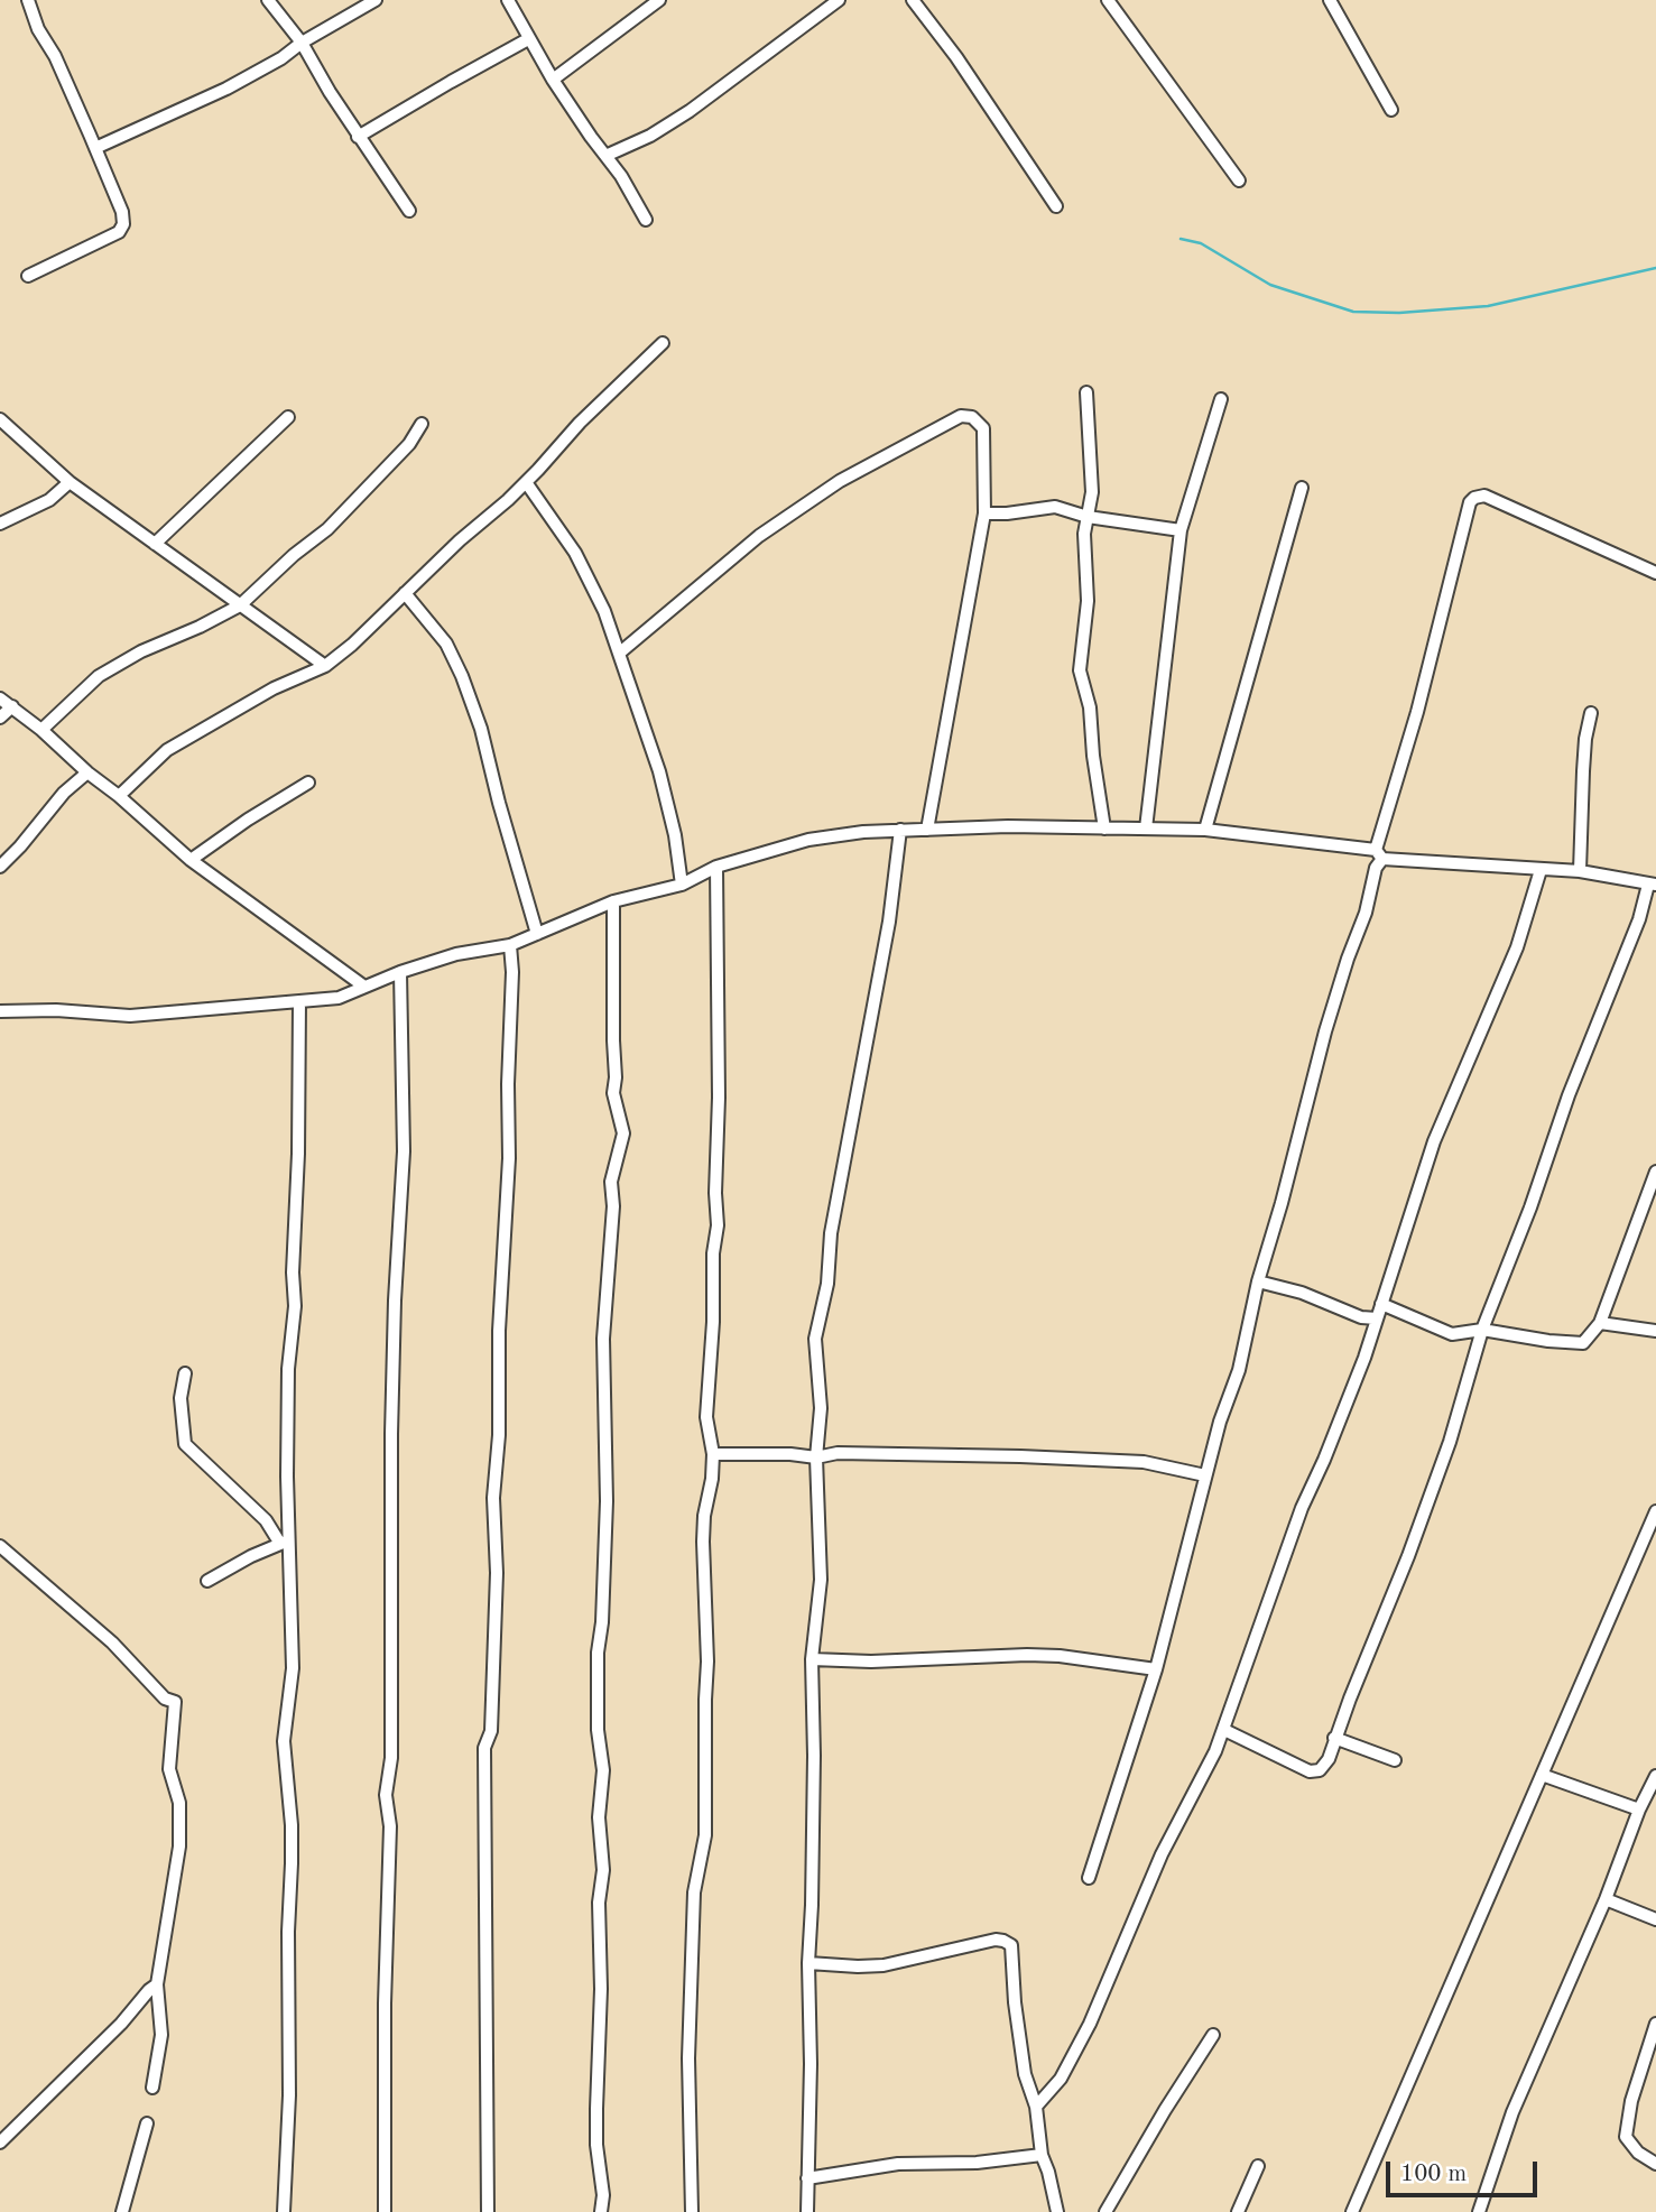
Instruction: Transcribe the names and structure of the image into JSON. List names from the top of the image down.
{
  "scale_bar": "100 m"
}
